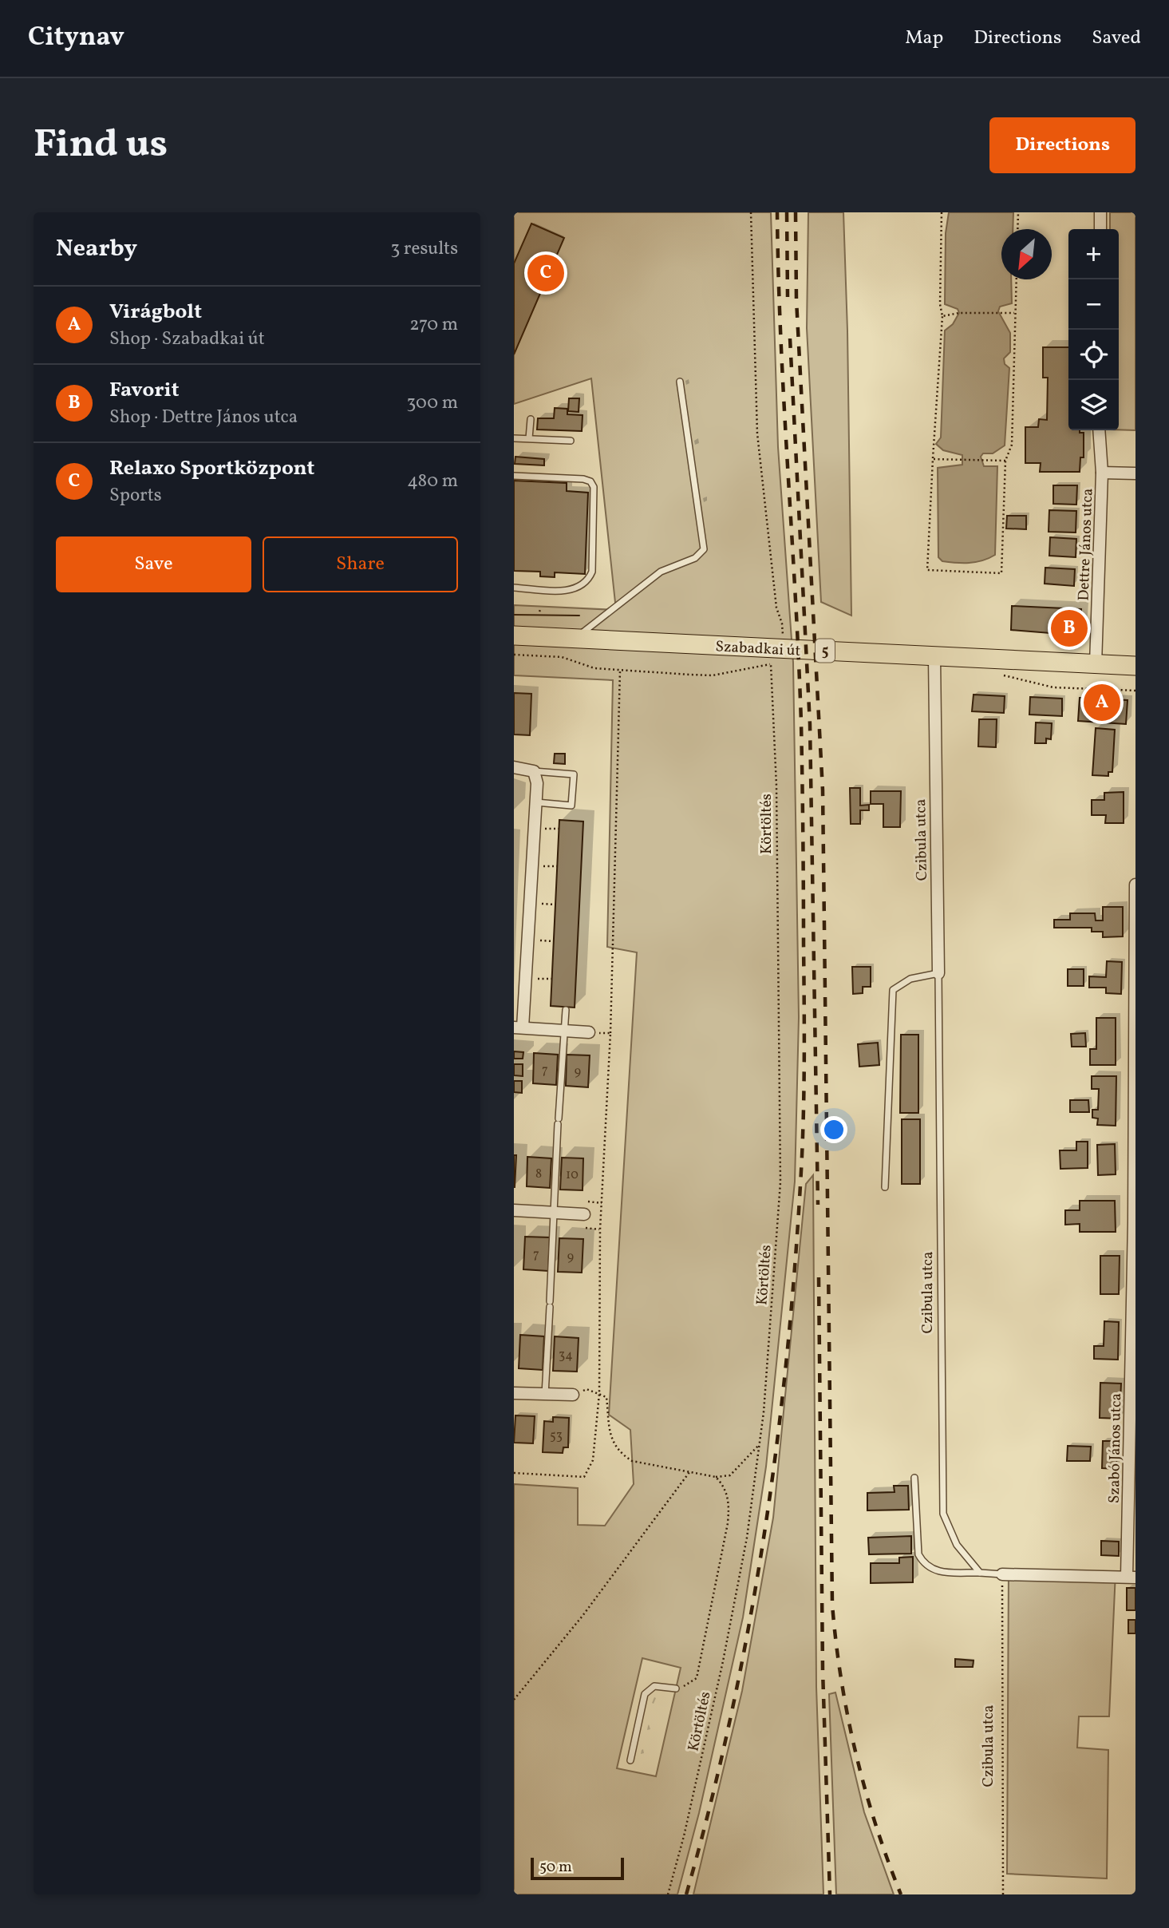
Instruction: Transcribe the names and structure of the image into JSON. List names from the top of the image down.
{
  "streets": {
    "main road": ["Szabadkai út", "5"],
    "street": ["Dettre János utca", "Czibula utca", "Szabó János utca"],
    "path": ["Körtöltés"]
  },
  "crossings": [
    ["Dettre János utca", "Szabadkai út"],
    ["Szabadkai út", "Körtöltés"],
    ["Szabadkai út", "Czibula utca"]
  ],
  "house_numbers": [
    "7",
    "9",
    "8",
    "10",
    "7",
    "9",
    "34",
    "53"
  ],
  "scale_bar": "50 m",
  "north": "bottom left",
  "page": {
    "header": "Citynav",
    "nav": ["Map", "Directions", "Saved"],
    "buttons": [
      "Directions",
      ["Save", "Share"]
    ],
    "title": "Find us",
    "heading": ["Nearby", "3 results"],
    "map_buttons": ["+", "−"],
    "pins": ["C", "B", "A"],
    "list": [
      {
        "mark": "A",
        "name": "Virágbolt",
        "note": "Shop · Szabadkai út",
        "value": "270 m"
      },
      {
        "mark": "B",
        "name": "Favorit",
        "note": "Shop · Dettre János utca",
        "value": "300 m"
      },
      {
        "mark": "C",
        "name": "Relaxo Sportközpont",
        "note": "Sports",
        "value": "480 m"
      }
    ],
    "scale": "50 m"
  }
}
